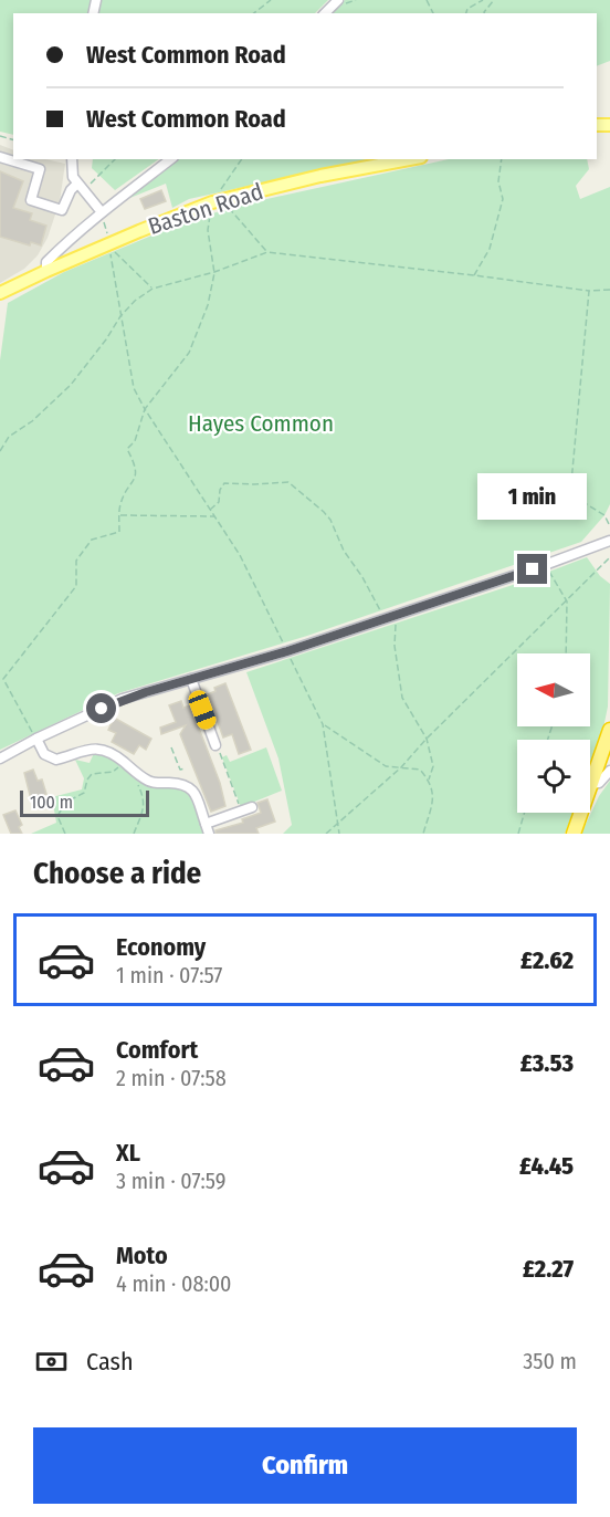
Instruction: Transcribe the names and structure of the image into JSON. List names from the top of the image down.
{
  "streets": {
    "main road": ["Baston Road"]
  },
  "parks": ["Hayes Common"],
  "scale_bar": "100 m",
  "north": "left",
  "page": {
    "banner": ["West Common Road", "West Common Road"],
    "bubble": "1 min",
    "scale": "100 m",
    "heading": "Choose a ride",
    "list": [
      {
        "name": "Economy",
        "note": "1 min · 07:57",
        "value": "£2.62"
      },
      {
        "name": "Comfort",
        "note": "2 min · 07:58",
        "value": "£3.53"
      },
      {
        "name": "XL",
        "note": "3 min · 07:59",
        "value": "£4.45"
      },
      {
        "name": "Moto",
        "note": "4 min · 08:00",
        "value": "£2.27"
      }
    ],
    "pay": ["Cash", "350 m"],
    "buttons": "Confirm"
  }
}
